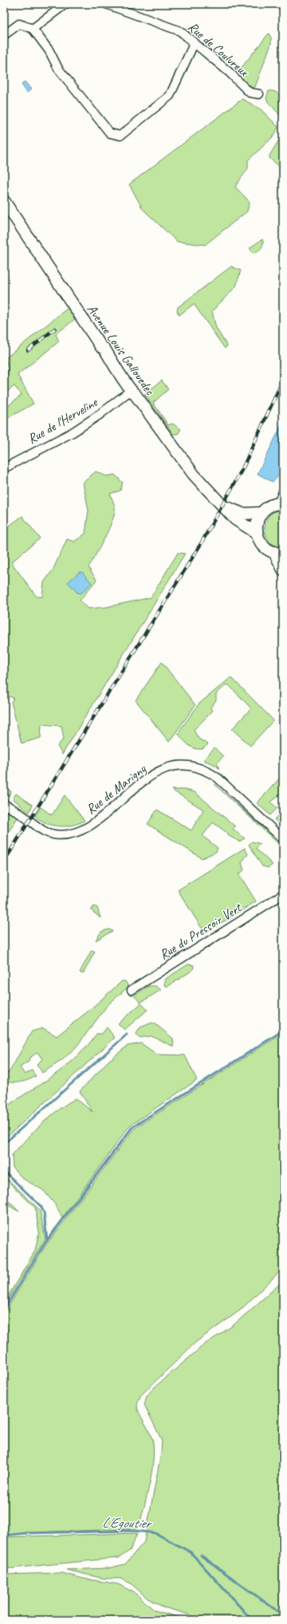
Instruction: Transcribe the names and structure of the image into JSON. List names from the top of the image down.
{
  "streets": {
    "main road": ["Avenue Louis Gallouedec"],
    "street": [
      "Rue de Coulvreux",
      "Rue de l'Herveline",
      "Rue de Marigny",
      "Rue du Pressoir Vert"
    ]
  },
  "crossings": [
    ["Avenue Louis Gallouedec", "Rue de l'Herveline"]
  ],
  "water": ["L'Egoutier"]
}
